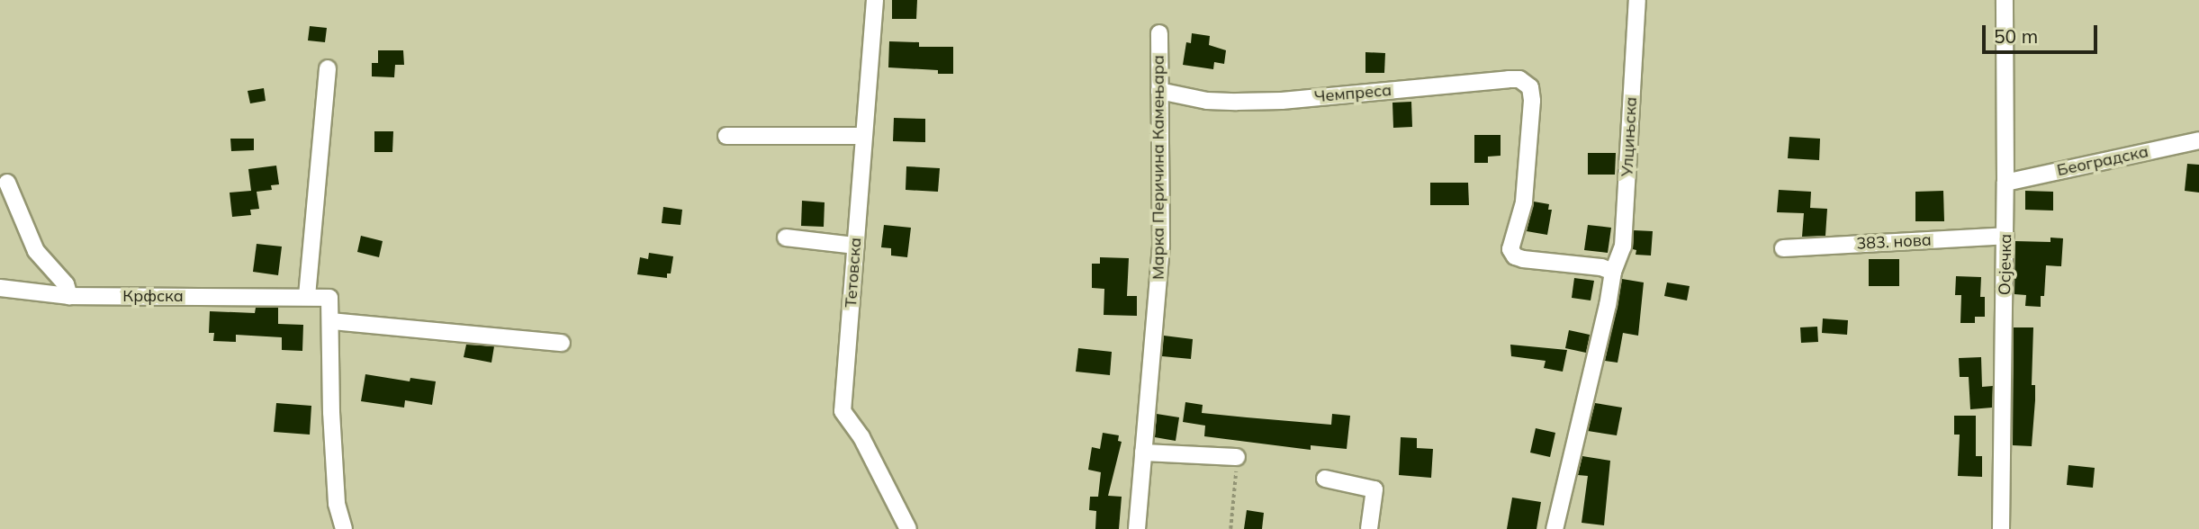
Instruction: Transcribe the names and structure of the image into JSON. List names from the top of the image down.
{
  "streets": {
    "street": [
      "Чемпреса",
      "Улцињска",
      "Београдска",
      "Марка Перичина Камењара",
      "383. нова",
      "Осјечка",
      "Тетовска",
      "Крфска"
    ]
  },
  "crossings": [
    ["Чемпреса", "Улцињска"],
    ["Чемпреса", "Марка Перичина Камењара"],
    ["Београдска", "Осјечка"],
    ["383. нова", "Осјечка"]
  ],
  "scale_bar": "50 m"
}
